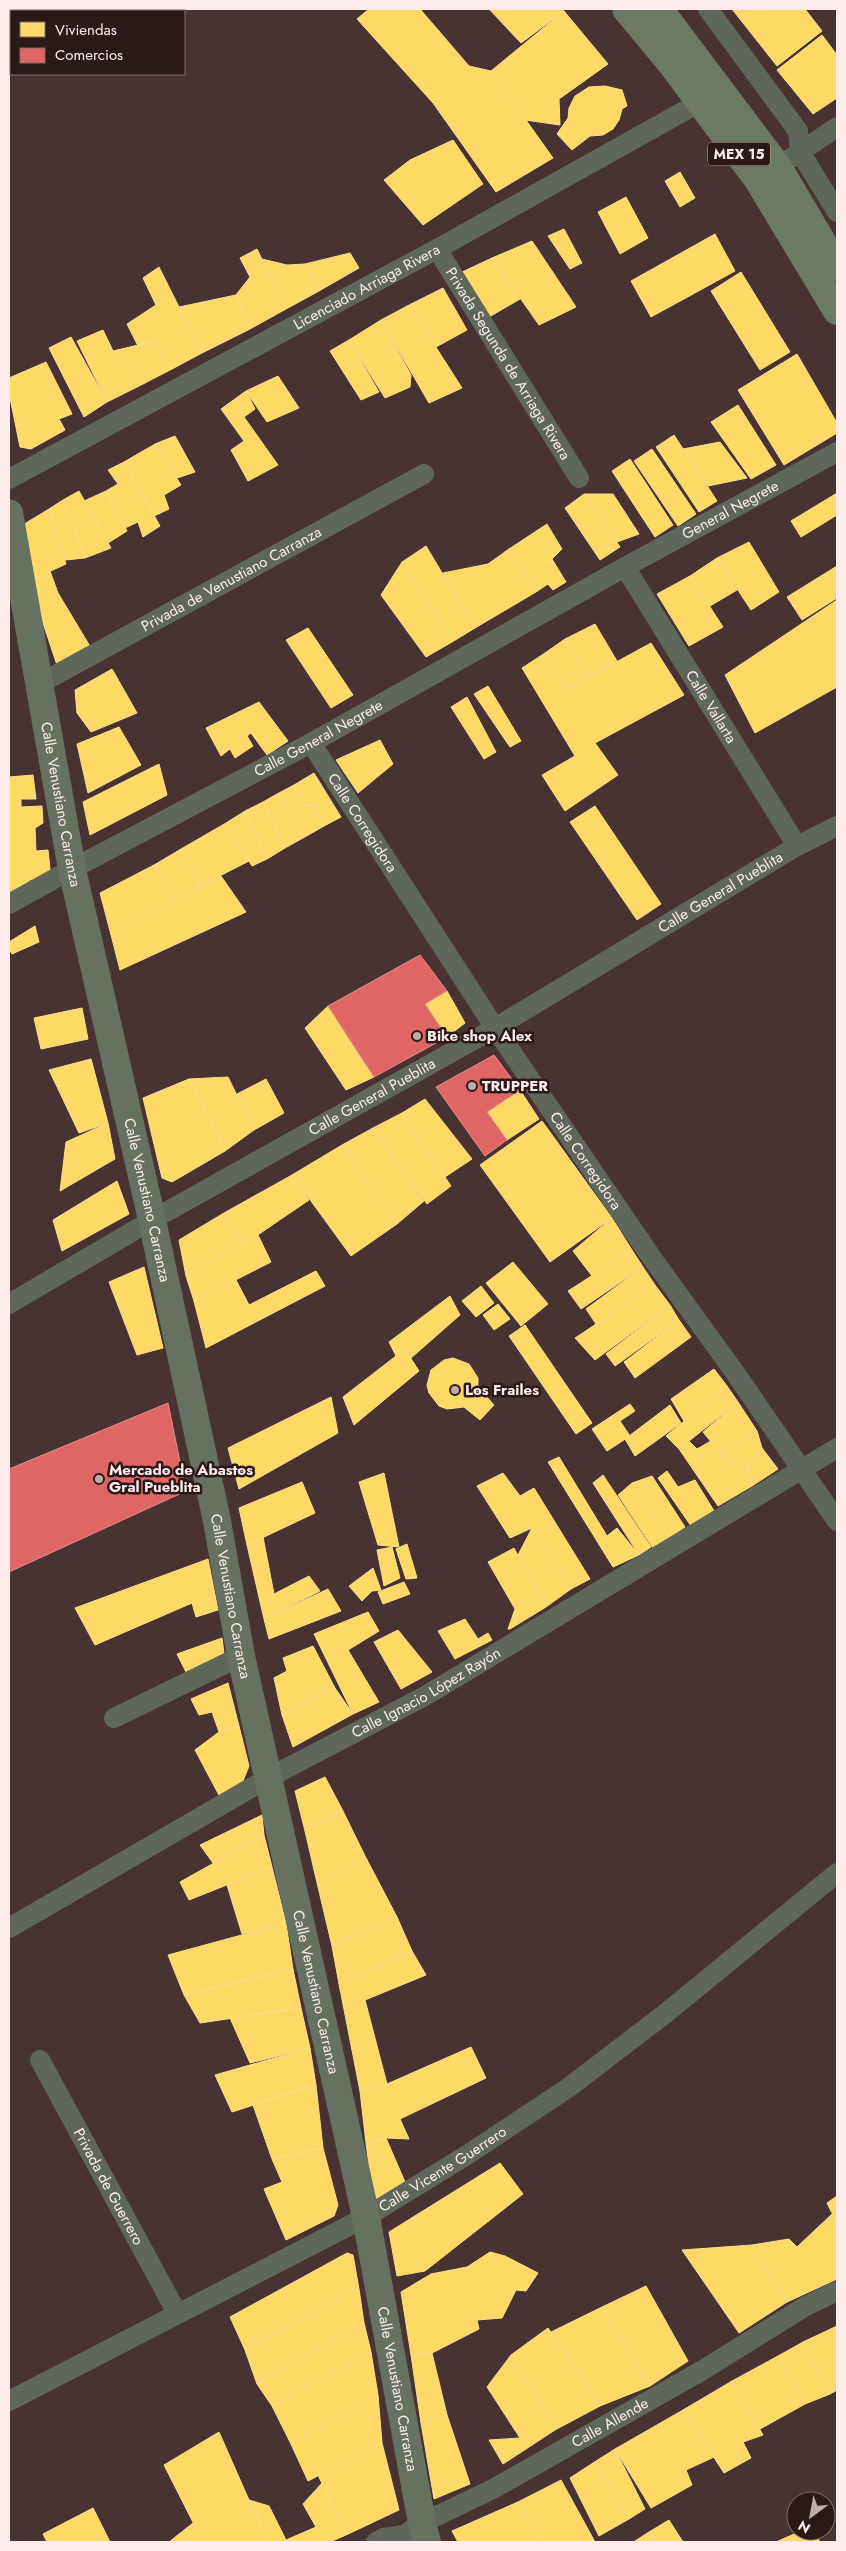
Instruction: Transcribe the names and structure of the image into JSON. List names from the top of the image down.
{
  "streets": {
    "main road": ["MEX 15"],
    "street": [
      "Licenciado Arriaga Rivera",
      "Privada Segunda de Arriaga Rivera",
      "General Negrete",
      "Privada de Venustiano Carranza",
      "Calle Vallarta",
      "Calle General Negrete",
      "Calle Venustiano Carranza",
      "Calle Corregidora",
      "Calle General Pueblita",
      "Calle Ignacio López Rayón",
      "Calle Vicente Guerrero",
      "Privada de Guerrero",
      "Calle Allende"
    ]
  },
  "crossings": [
    ["MEX 15", "Licenciado Arriaga Rivera"],
    ["Licenciado Arriaga Rivera", "Privada Segunda de Arriaga Rivera"],
    ["General Negrete", "Calle Vallarta"],
    ["General Negrete", "Calle General Negrete"],
    ["Privada de Venustiano Carranza", "Calle Venustiano Carranza"],
    ["Calle Vallarta", "Calle General Negrete"],
    ["Calle Vallarta", "Calle General Pueblita"],
    ["Calle General Negrete", "Calle Venustiano Carranza"],
    ["Calle General Negrete", "Calle Corregidora"],
    ["Calle Venustiano Carranza", "Calle General Pueblita"],
    ["Calle Venustiano Carranza", "Calle Ignacio López Rayón"],
    ["Calle Venustiano Carranza", "Calle Vicente Guerrero"],
    ["Calle Venustiano Carranza", "Calle Allende"],
    ["Calle Corregidora", "Calle General Pueblita"],
    ["Calle Corregidora", "Calle Ignacio López Rayón"],
    ["Calle Vicente Guerrero", "Privada de Guerrero"]
  ],
  "places": [
    "Bike shop Alex",
    "TRUPPER",
    "Los Frailes",
    "Mercado de Abastos Gral Pueblita"
  ],
  "legend": ["Viviendas", "Comercios"],
  "north": "bottom left"
}
